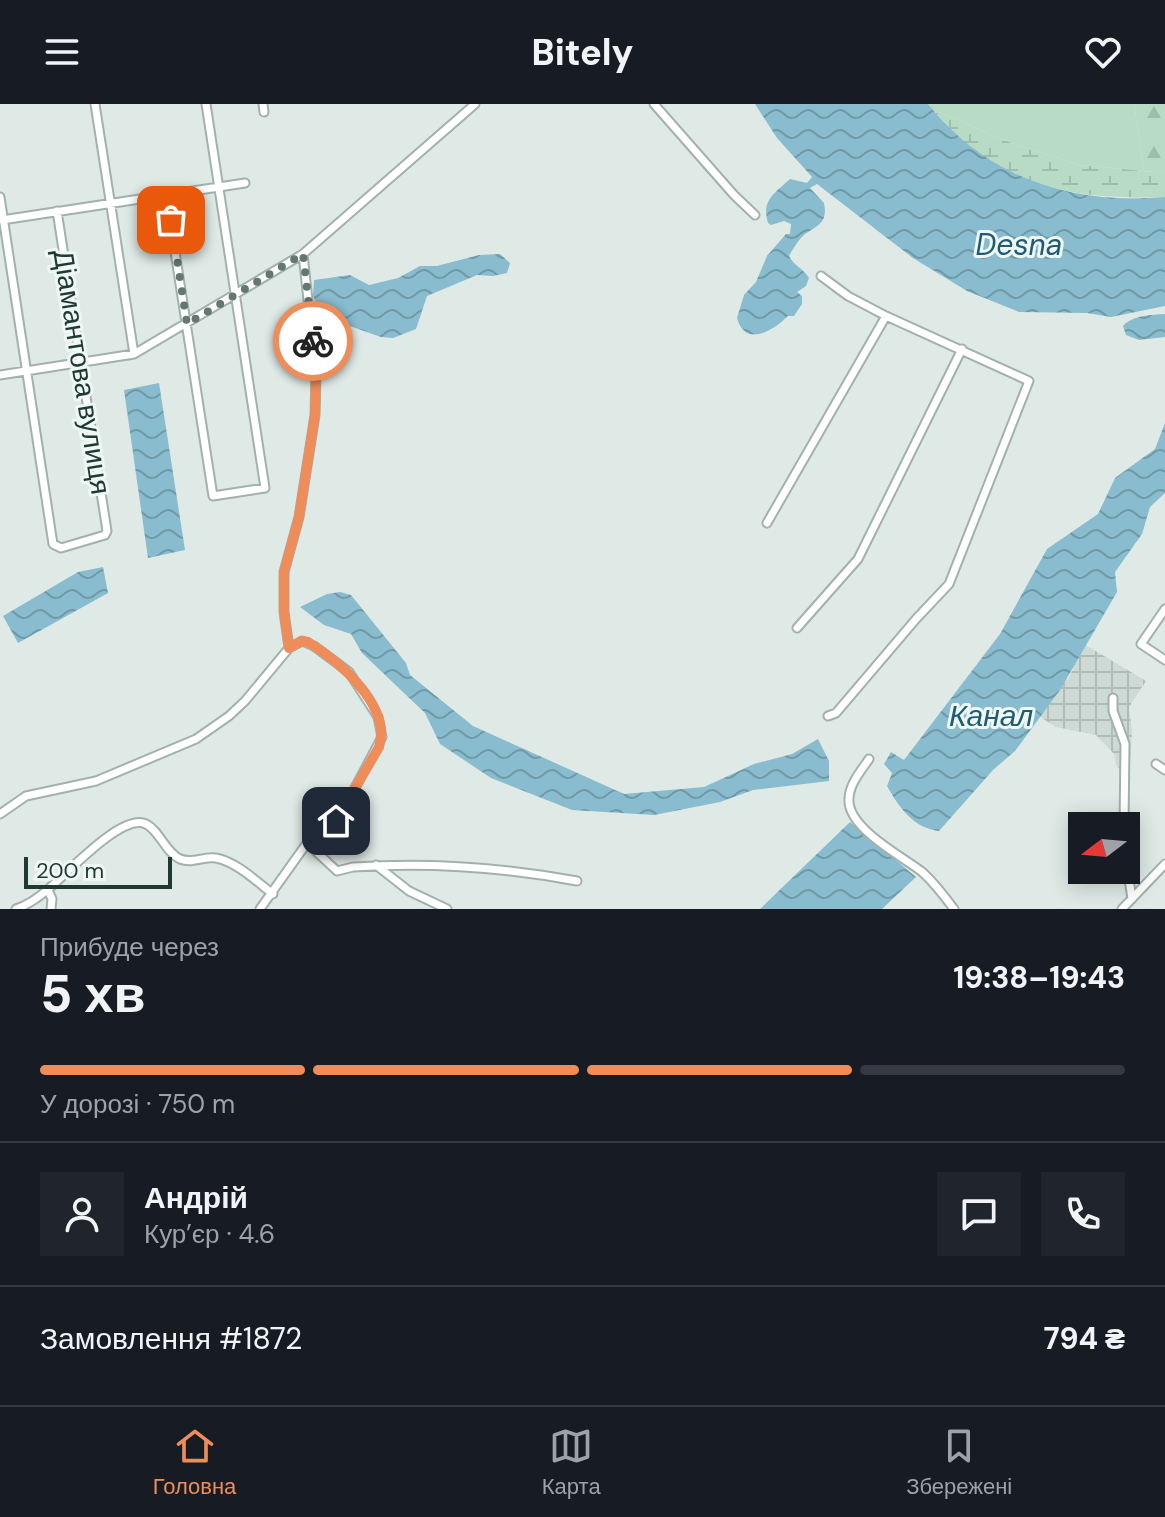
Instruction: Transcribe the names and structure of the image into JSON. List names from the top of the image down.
{
  "streets": {
    "street": ["Діамантова вулиця"]
  },
  "water": ["Desna", "Канал"],
  "scale_bar": "200 m",
  "north": "left",
  "page": {
    "header": "Bitely",
    "scale": "200 m",
    "heading": ["5 хв", "Прибуде через", "19:38–19:43"],
    "panel": [
      "Андрій",
      "Кур’єр · 4.6",
      "Замовлення #1872",
      "794 ₴"
    ],
    "bar": "У дорозі · 750 m",
    "tabs": ["Головна", "Карта", "Збережені"]
  }
}
